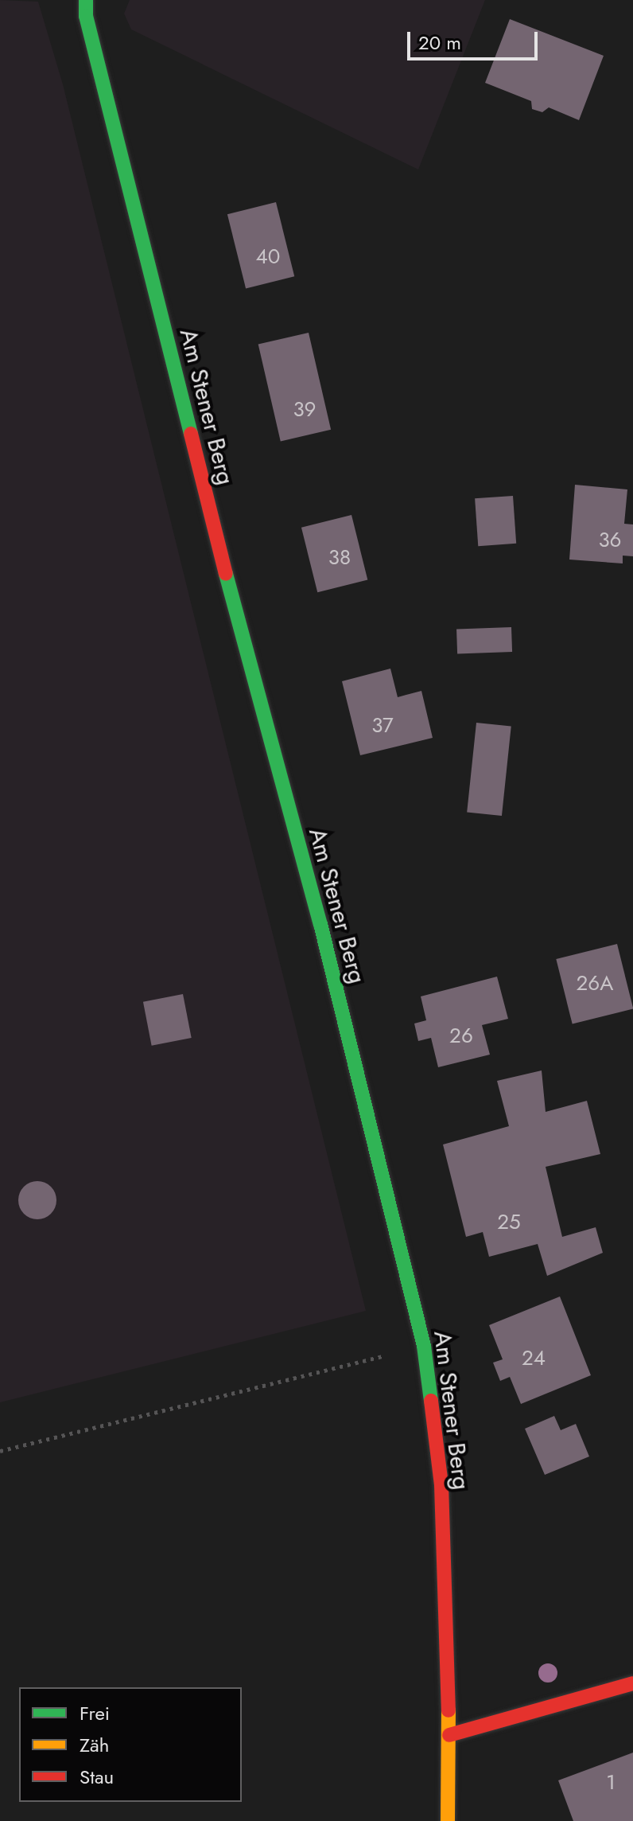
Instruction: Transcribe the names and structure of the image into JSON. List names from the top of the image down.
{
  "streets": {
    "street": ["Am Stener Berg"]
  },
  "house_numbers": [
    "40",
    "39",
    "36",
    "38",
    "37",
    "26A",
    "26",
    "25",
    "24",
    "1"
  ],
  "legend": ["Frei", "Zäh", "Stau"],
  "scale_bar": "20 m"
}
